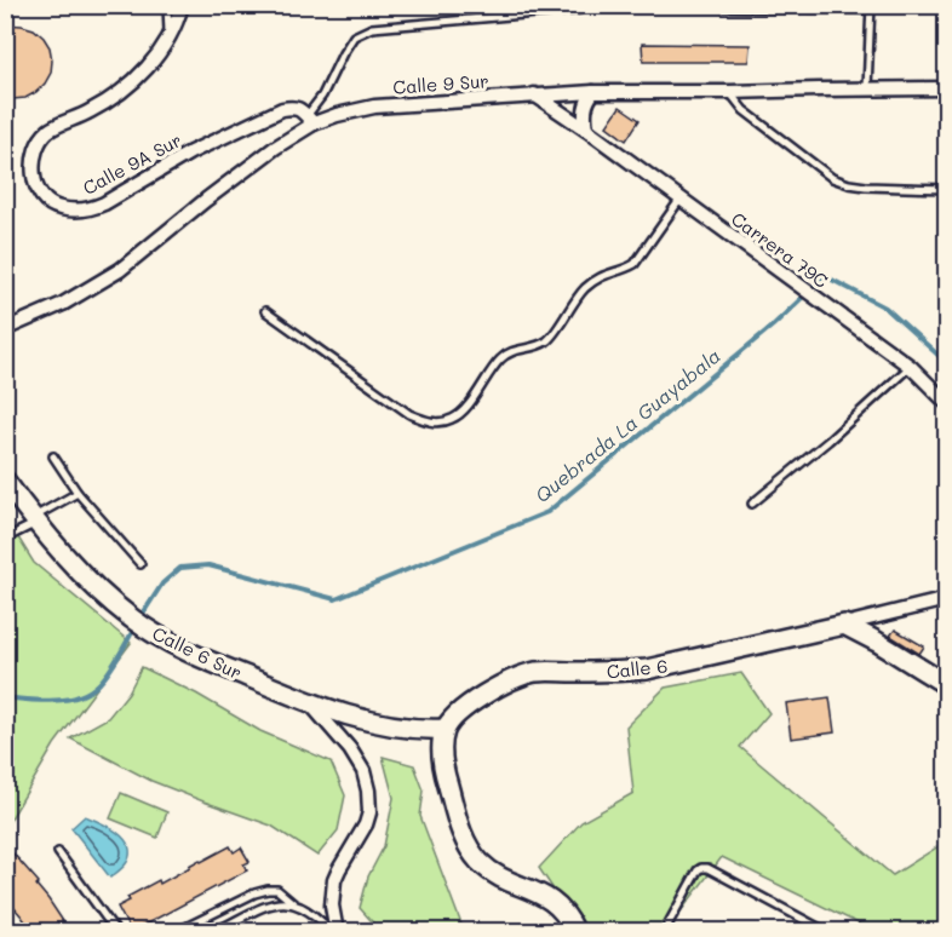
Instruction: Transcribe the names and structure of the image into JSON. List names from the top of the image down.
{
  "streets": {
    "main road": ["Calle 6 Sur", "Calle 6"],
    "street": ["Calle 9 Sur", "Calle 9A Sur", "Carrera 79C"]
  },
  "crossings": [
    ["Calle 9 Sur", "Calle 9A Sur"],
    ["Calle 9 Sur", "Carrera 79C"],
    ["Calle 6 Sur", "Calle 6"]
  ],
  "water": ["Quebrada La Guayabala"]
}
